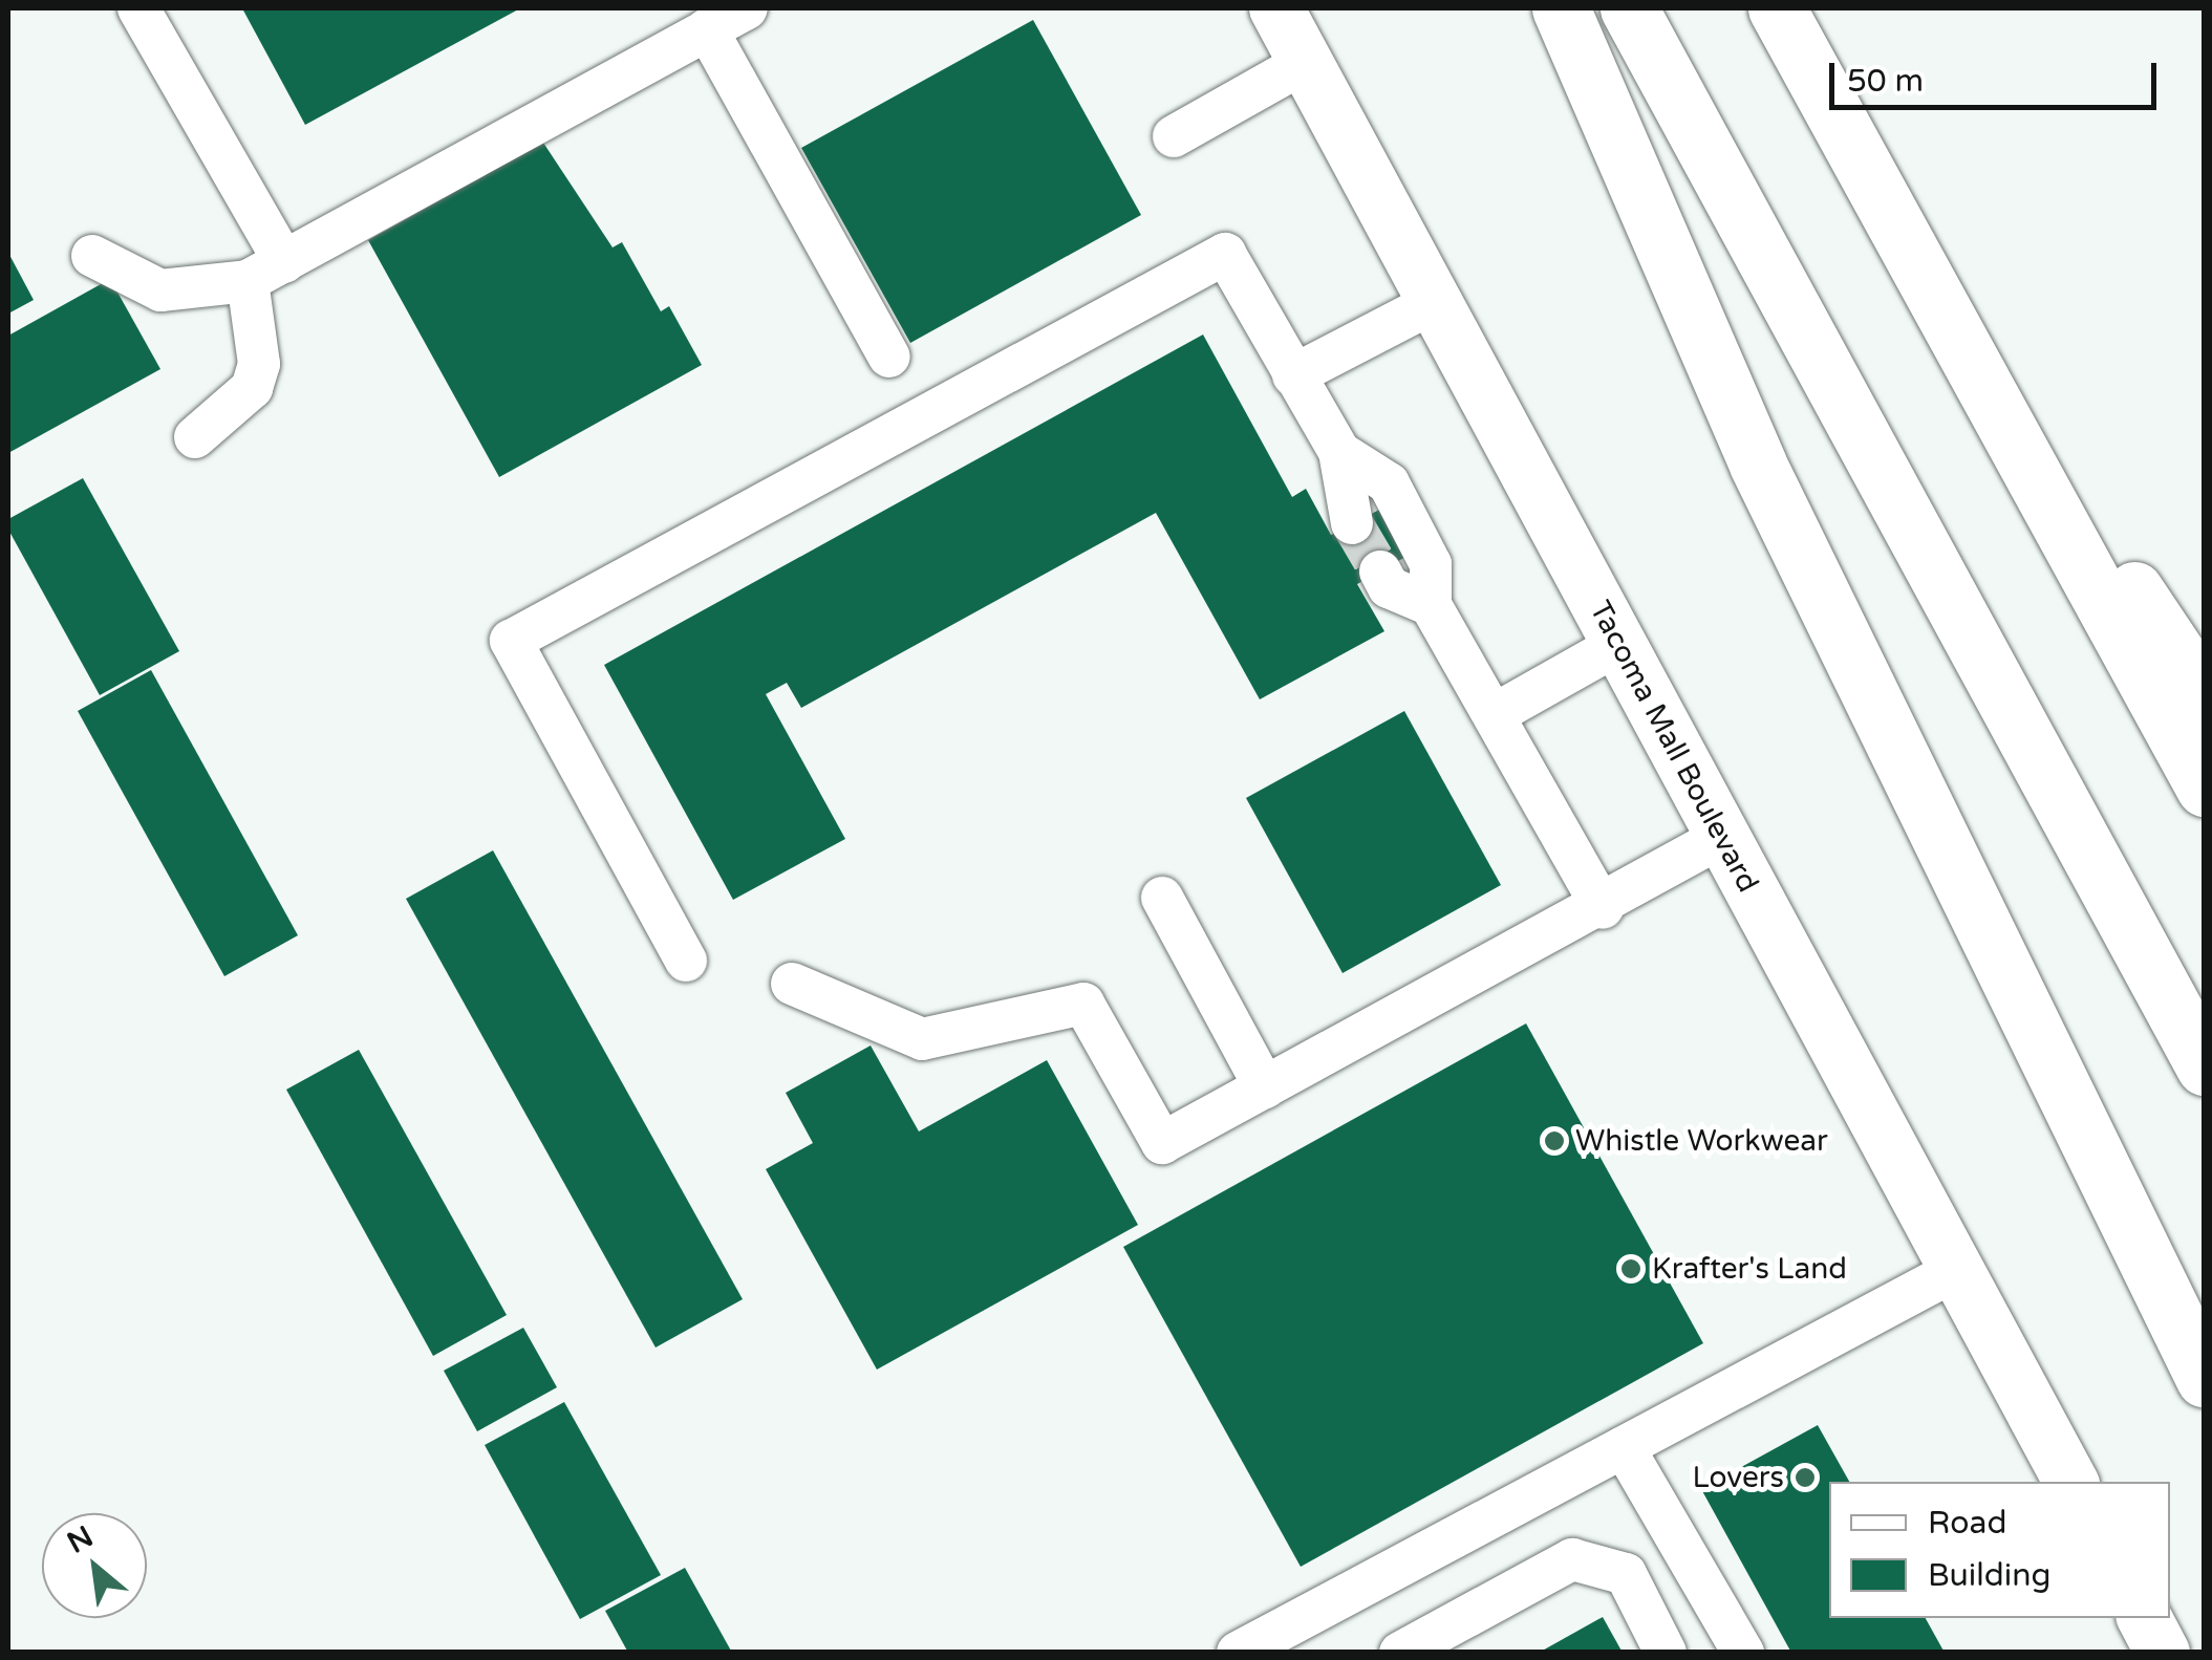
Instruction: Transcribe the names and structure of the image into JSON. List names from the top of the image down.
{
  "streets": {
    "main road": ["Tacoma Mall Boulevard"]
  },
  "places": ["Whistle Workwear", "Krafter's Land", "Lovers"],
  "legend": ["Road", "Building"],
  "scale_bar": "50 m",
  "north": "top left"
}
